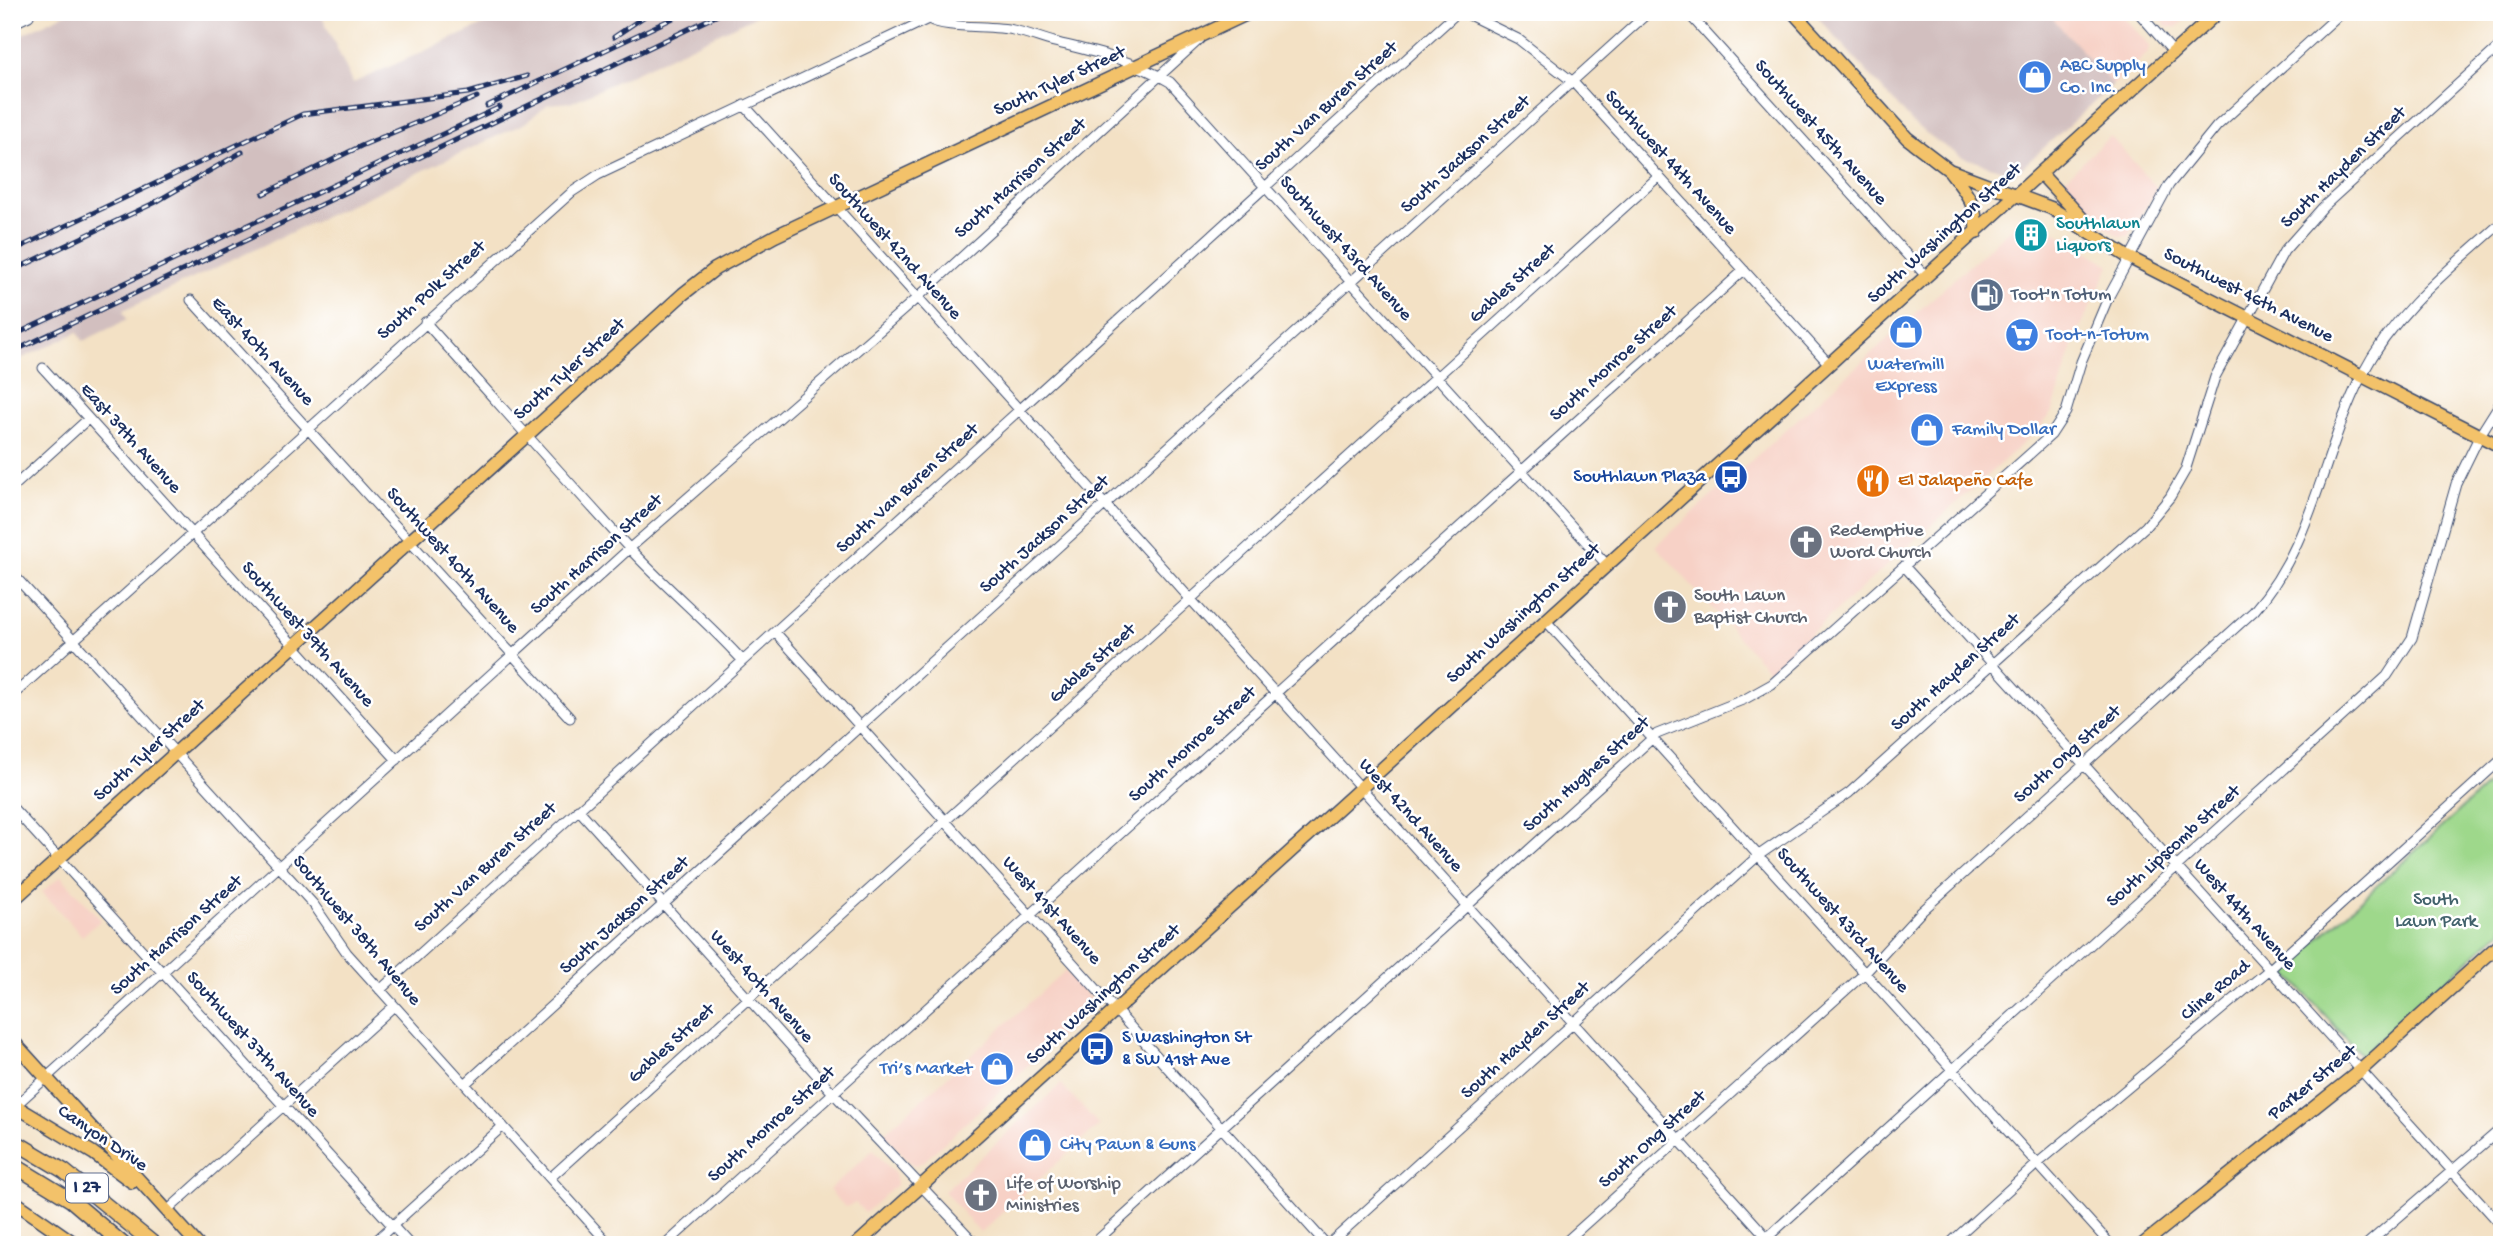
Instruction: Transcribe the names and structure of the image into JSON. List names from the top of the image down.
{
  "streets": {
    "highway": ["I 27"],
    "main road": [
      "South Tyler Street",
      "South Washington Street",
      "Southwest 46th Avenue",
      "Parker Street",
      "Canyon Drive"
    ],
    "street": [
      "South Van Buren Street",
      "Southwest 45th Avenue",
      "South Jackson Street",
      "Southwest 44th Avenue",
      "South Hayden Street",
      "South Harrison Street",
      "Southwest 42nd Avenue",
      "Southwest 43rd Avenue",
      "Gables Street",
      "South Polk Street",
      "East 40th Avenue",
      "South Monroe Street",
      "East 39th Avenue",
      "Southwest 40th Avenue",
      "Southwest 39th Avenue",
      "South Ong Street",
      "South Hughes Street",
      "West 42nd Avenue",
      "South Lipscomb Street",
      "West 41st Avenue",
      "West 44th Avenue",
      "Southwest 38th Avenue",
      "West 40th Avenue",
      "Cline Road",
      "Southwest 37th Avenue"
    ]
  },
  "crossings": [
    ["South Tyler Street", "South Harrison Street"],
    ["South Tyler Street", "Southwest 42nd Avenue"],
    ["South Tyler Street", "Southwest 43rd Avenue"],
    ["South Tyler Street", "Southwest 40th Avenue"],
    ["South Tyler Street", "Southwest 39th Avenue"],
    ["South Tyler Street", "Southwest 38th Avenue"],
    ["South Tyler Street", "Southwest 37th Avenue"],
    ["South Van Buren Street", "Southwest 44th Avenue"],
    ["South Van Buren Street", "Southwest 42nd Avenue"],
    ["South Van Buren Street", "Southwest 43rd Avenue"],
    ["South Van Buren Street", "West 42nd Avenue"],
    ["South Van Buren Street", "West 41st Avenue"],
    ["South Van Buren Street", "Southwest 38th Avenue"],
    ["South Van Buren Street", "West 40th Avenue"],
    ["Southwest 45th Avenue", "South Washington Street"],
    ["South Jackson Street", "Southwest 44th Avenue"],
    ["South Jackson Street", "Southwest 43rd Avenue"],
    ["South Jackson Street", "West 42nd Avenue"],
    ["South Jackson Street", "West 41st Avenue"],
    ["South Jackson Street", "Southwest 38th Avenue"],
    ["South Jackson Street", "West 40th Avenue"],
    ["Southwest 44th Avenue", "South Washington Street"],
    ["Southwest 44th Avenue", "Gables Street"],
    ["Southwest 44th Avenue", "South Monroe Street"],
    ["South Hayden Street", "Southwest 43rd Avenue"],
    ["South Hayden Street", "Southwest 46th Avenue"],
    ["South Hayden Street", "West 42nd Avenue"],
    ["South Hayden Street", "West 41st Avenue"],
    ["South Hayden Street", "West 44th Avenue"],
    ["South Harrison Street", "Southwest 42nd Avenue"],
    ["South Harrison Street", "Southwest 43rd Avenue"],
    ["South Harrison Street", "Southwest 40th Avenue"],
    ["South Harrison Street", "Southwest 39th Avenue"],
    ["South Harrison Street", "Southwest 38th Avenue"],
    ["South Harrison Street", "Southwest 37th Avenue"],
    ["South Harrison Street", "Canyon Drive"],
    ["South Washington Street", "Southwest 43rd Avenue"],
    ["South Washington Street", "Southwest 46th Avenue"],
    ["South Washington Street", "West 42nd Avenue"],
    ["South Washington Street", "West 41st Avenue"],
    ["South Washington Street", "West 40th Avenue"],
    ["Southwest 42nd Avenue", "South Polk Street"],
    ["Southwest 42nd Avenue", "West 42nd Avenue"],
    ["Southwest 43rd Avenue", "Gables Street"],
    ["Southwest 43rd Avenue", "South Polk Street"],
    ["Southwest 43rd Avenue", "South Monroe Street"],
    ["Southwest 43rd Avenue", "South Ong Street"],
    ["Southwest 43rd Avenue", "South Hughes Street"],
    ["Southwest 43rd Avenue", "South Lipscomb Street"],
    ["Southwest 43rd Avenue", "Cline Road"],
    ["Gables Street", "West 42nd Avenue"],
    ["Gables Street", "West 41st Avenue"],
    ["Gables Street", "Southwest 38th Avenue"],
    ["Gables Street", "West 40th Avenue"],
    ["South Polk Street", "East 40th Avenue"],
    ["South Polk Street", "East 39th Avenue"],
    ["South Polk Street", "Southwest 40th Avenue"],
    ["South Polk Street", "Southwest 39th Avenue"],
    ["South Polk Street", "Southwest 38th Avenue"],
    ["Southwest 46th Avenue", "South Ong Street"],
    ["Southwest 46th Avenue", "South Hughes Street"],
    ["Southwest 46th Avenue", "South Lipscomb Street"],
    ["East 40th Avenue", "Southwest 40th Avenue"],
    ["South Monroe Street", "West 42nd Avenue"],
    ["South Monroe Street", "West 41st Avenue"],
    ["South Monroe Street", "West 40th Avenue"],
    ["East 39th Avenue", "Southwest 39th Avenue"],
    ["South Ong Street", "West 42nd Avenue"],
    ["South Ong Street", "West 44th Avenue"],
    ["South Hughes Street", "West 42nd Avenue"],
    ["South Hughes Street", "West 41st Avenue"],
    ["South Hughes Street", "West 44th Avenue"],
    ["West 42nd Avenue", "South Lipscomb Street"],
    ["South Lipscomb Street", "West 44th Avenue"],
    ["West 44th Avenue", "Cline Road"],
    ["West 44th Avenue", "Parker Street"]
  ],
  "parks": ["South Lawn Park"],
  "places": {
    "shop": [
      "ABC Supply Co. Inc.",
      "Watermill Express",
      "Family Dollar",
      "Tri’s Market",
      "City Pawn & Guns"
    ],
    "building": ["Southlawn Liquors"],
    "fuel station": ["Toot'n Totum"],
    "supermarket": ["Toot-n-Totum"],
    "bus stop": ["Southlawn Plaza", "S Washington St & SW 41st Ave"],
    "restaurant": ["El Jalapeño Cafe"],
    "church": ["Redemptive Word Church", "South Lawn Baptist Church", "Life of Worship Ministries"]
  }
}
